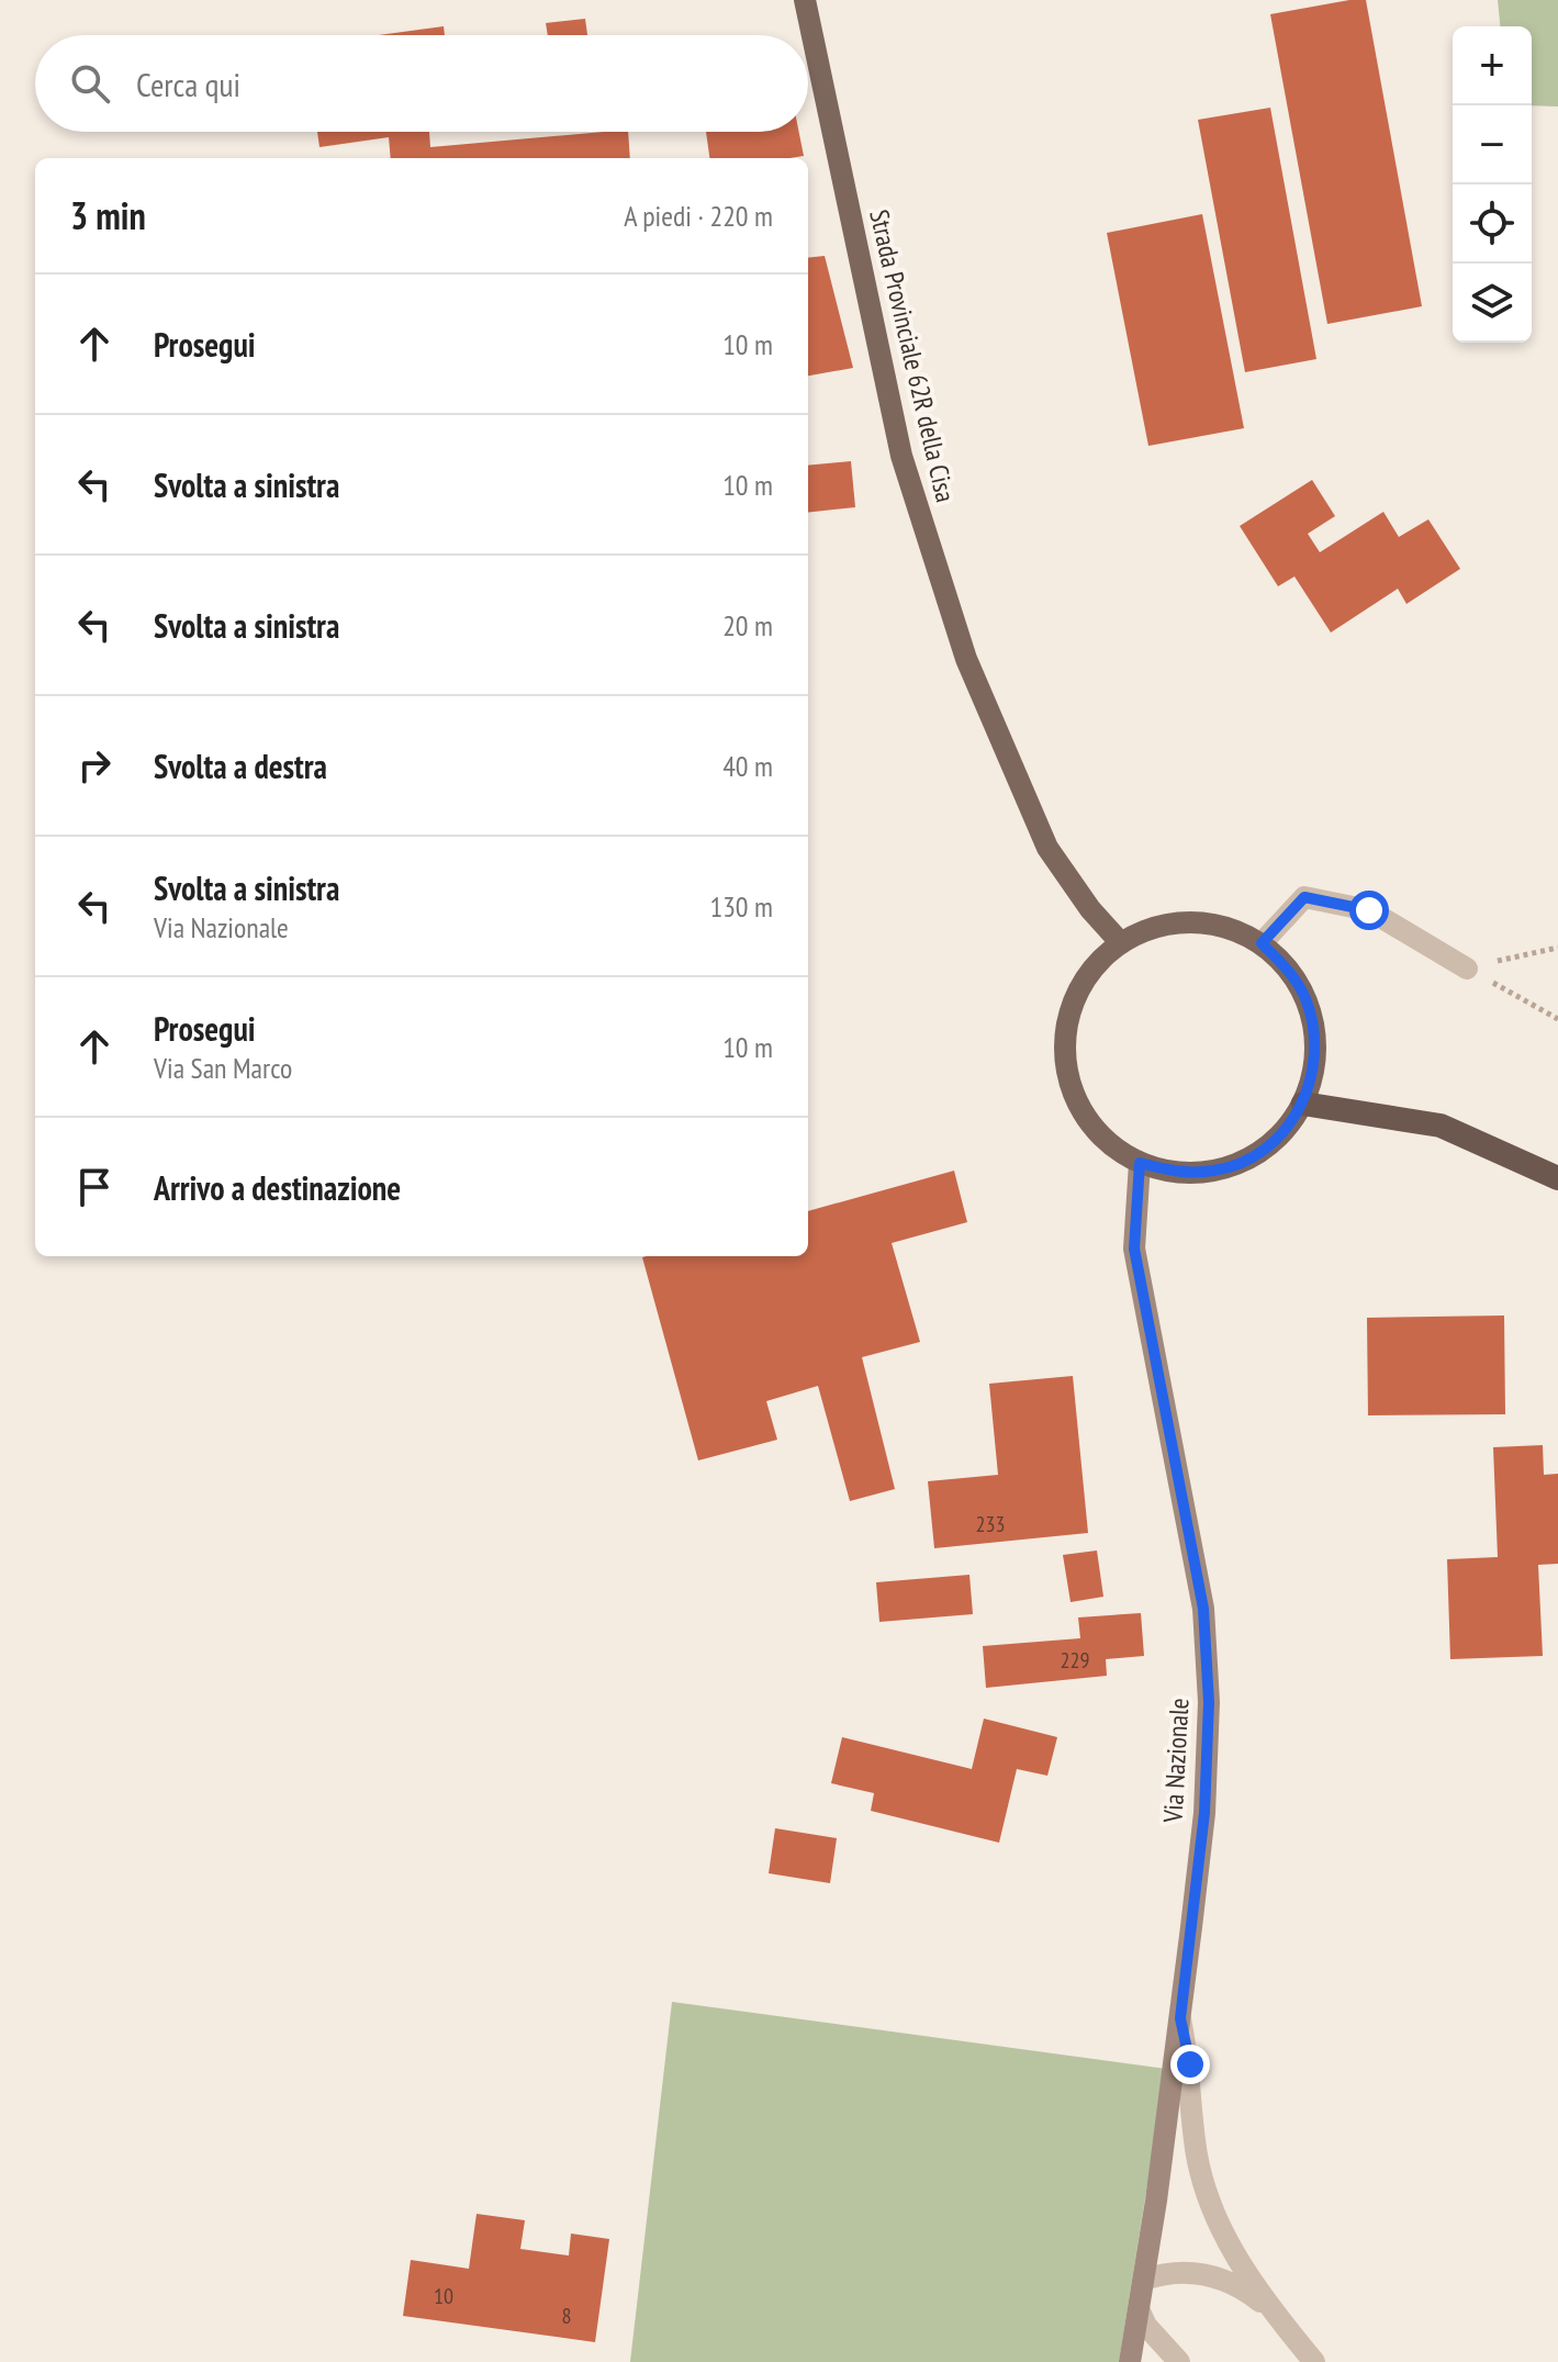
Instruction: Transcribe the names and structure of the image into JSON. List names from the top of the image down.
{
  "streets": {
    "main road": ["Strada Provinciale 62R della Cisa", "Via Nazionale"]
  },
  "crossings": [
    ["Strada Provinciale 62R della Cisa", "Via Nazionale"]
  ],
  "house_numbers": [
    "233",
    "229",
    "10",
    "8"
  ],
  "page": {
    "map_buttons": ["+", "−"],
    "search": "Cerca qui",
    "heading": ["3 min", "A piedi · 220 m"],
    "list": [
      ["Prosegui", "10 m"],
      ["Svolta a sinistra", "10 m"],
      ["Svolta a sinistra", "20 m"],
      ["Svolta a destra", "40 m"],
      ["Svolta a sinistra", "Via Nazionale", "130 m"],
      ["Prosegui", "Via San Marco", "10 m"],
      "Arrivo a destinazione"
    ]
  }
}
